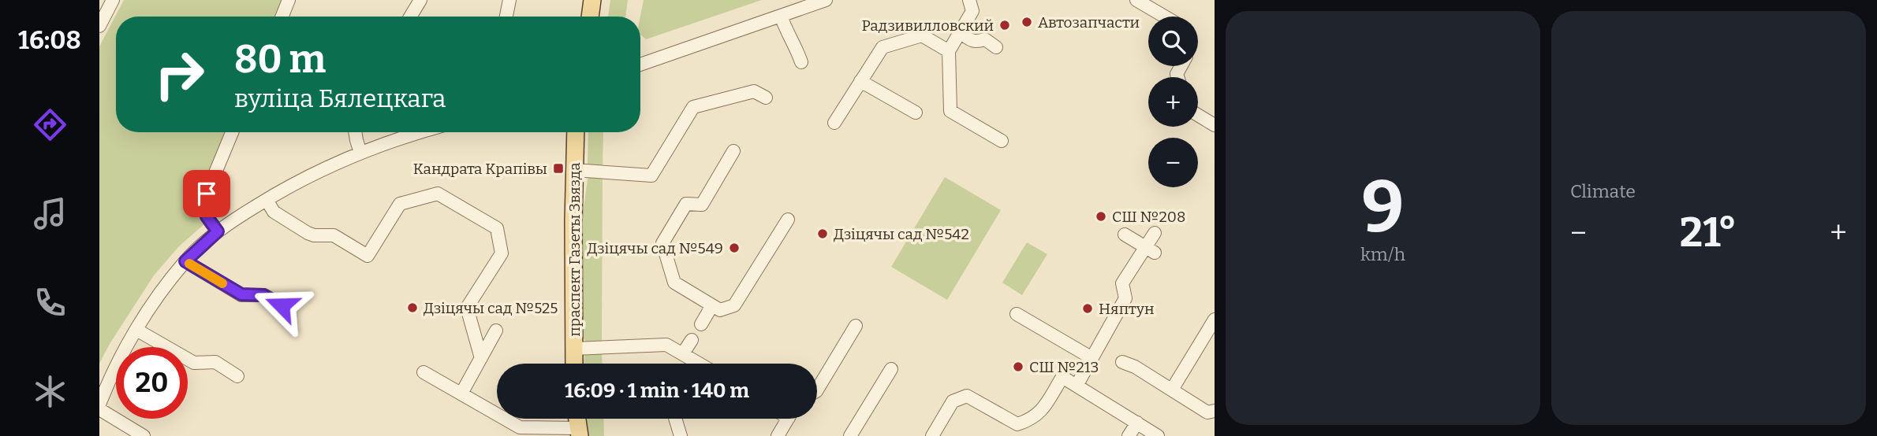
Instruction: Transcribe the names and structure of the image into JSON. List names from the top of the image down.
{
  "streets": {
    "main road": ["праспект Газеты Звязда"]
  },
  "places": {
    "other": [
      "Автозапчасти",
      "Радзивилловский",
      "СШ №208",
      "Дзіцячы сад №542",
      "Дзіцячы сад №549",
      "Дзіцячы сад №525",
      "Няптун",
      "СШ №213"
    ],
    "transit": ["Кандрата Крапівы"]
  },
  "page": {
    "tabs": "16:08",
    "tile": [
      ["9", "km/h"],
      "Climate"
    ],
    "map_buttons": ["+", "−"],
    "turn": ["80 m", "вуліца Бялецкага"],
    "heat": ["−", "21°", "+"],
    "limit": "20",
    "trip": "16:09 · 1 min · 140 m"
  }
}
